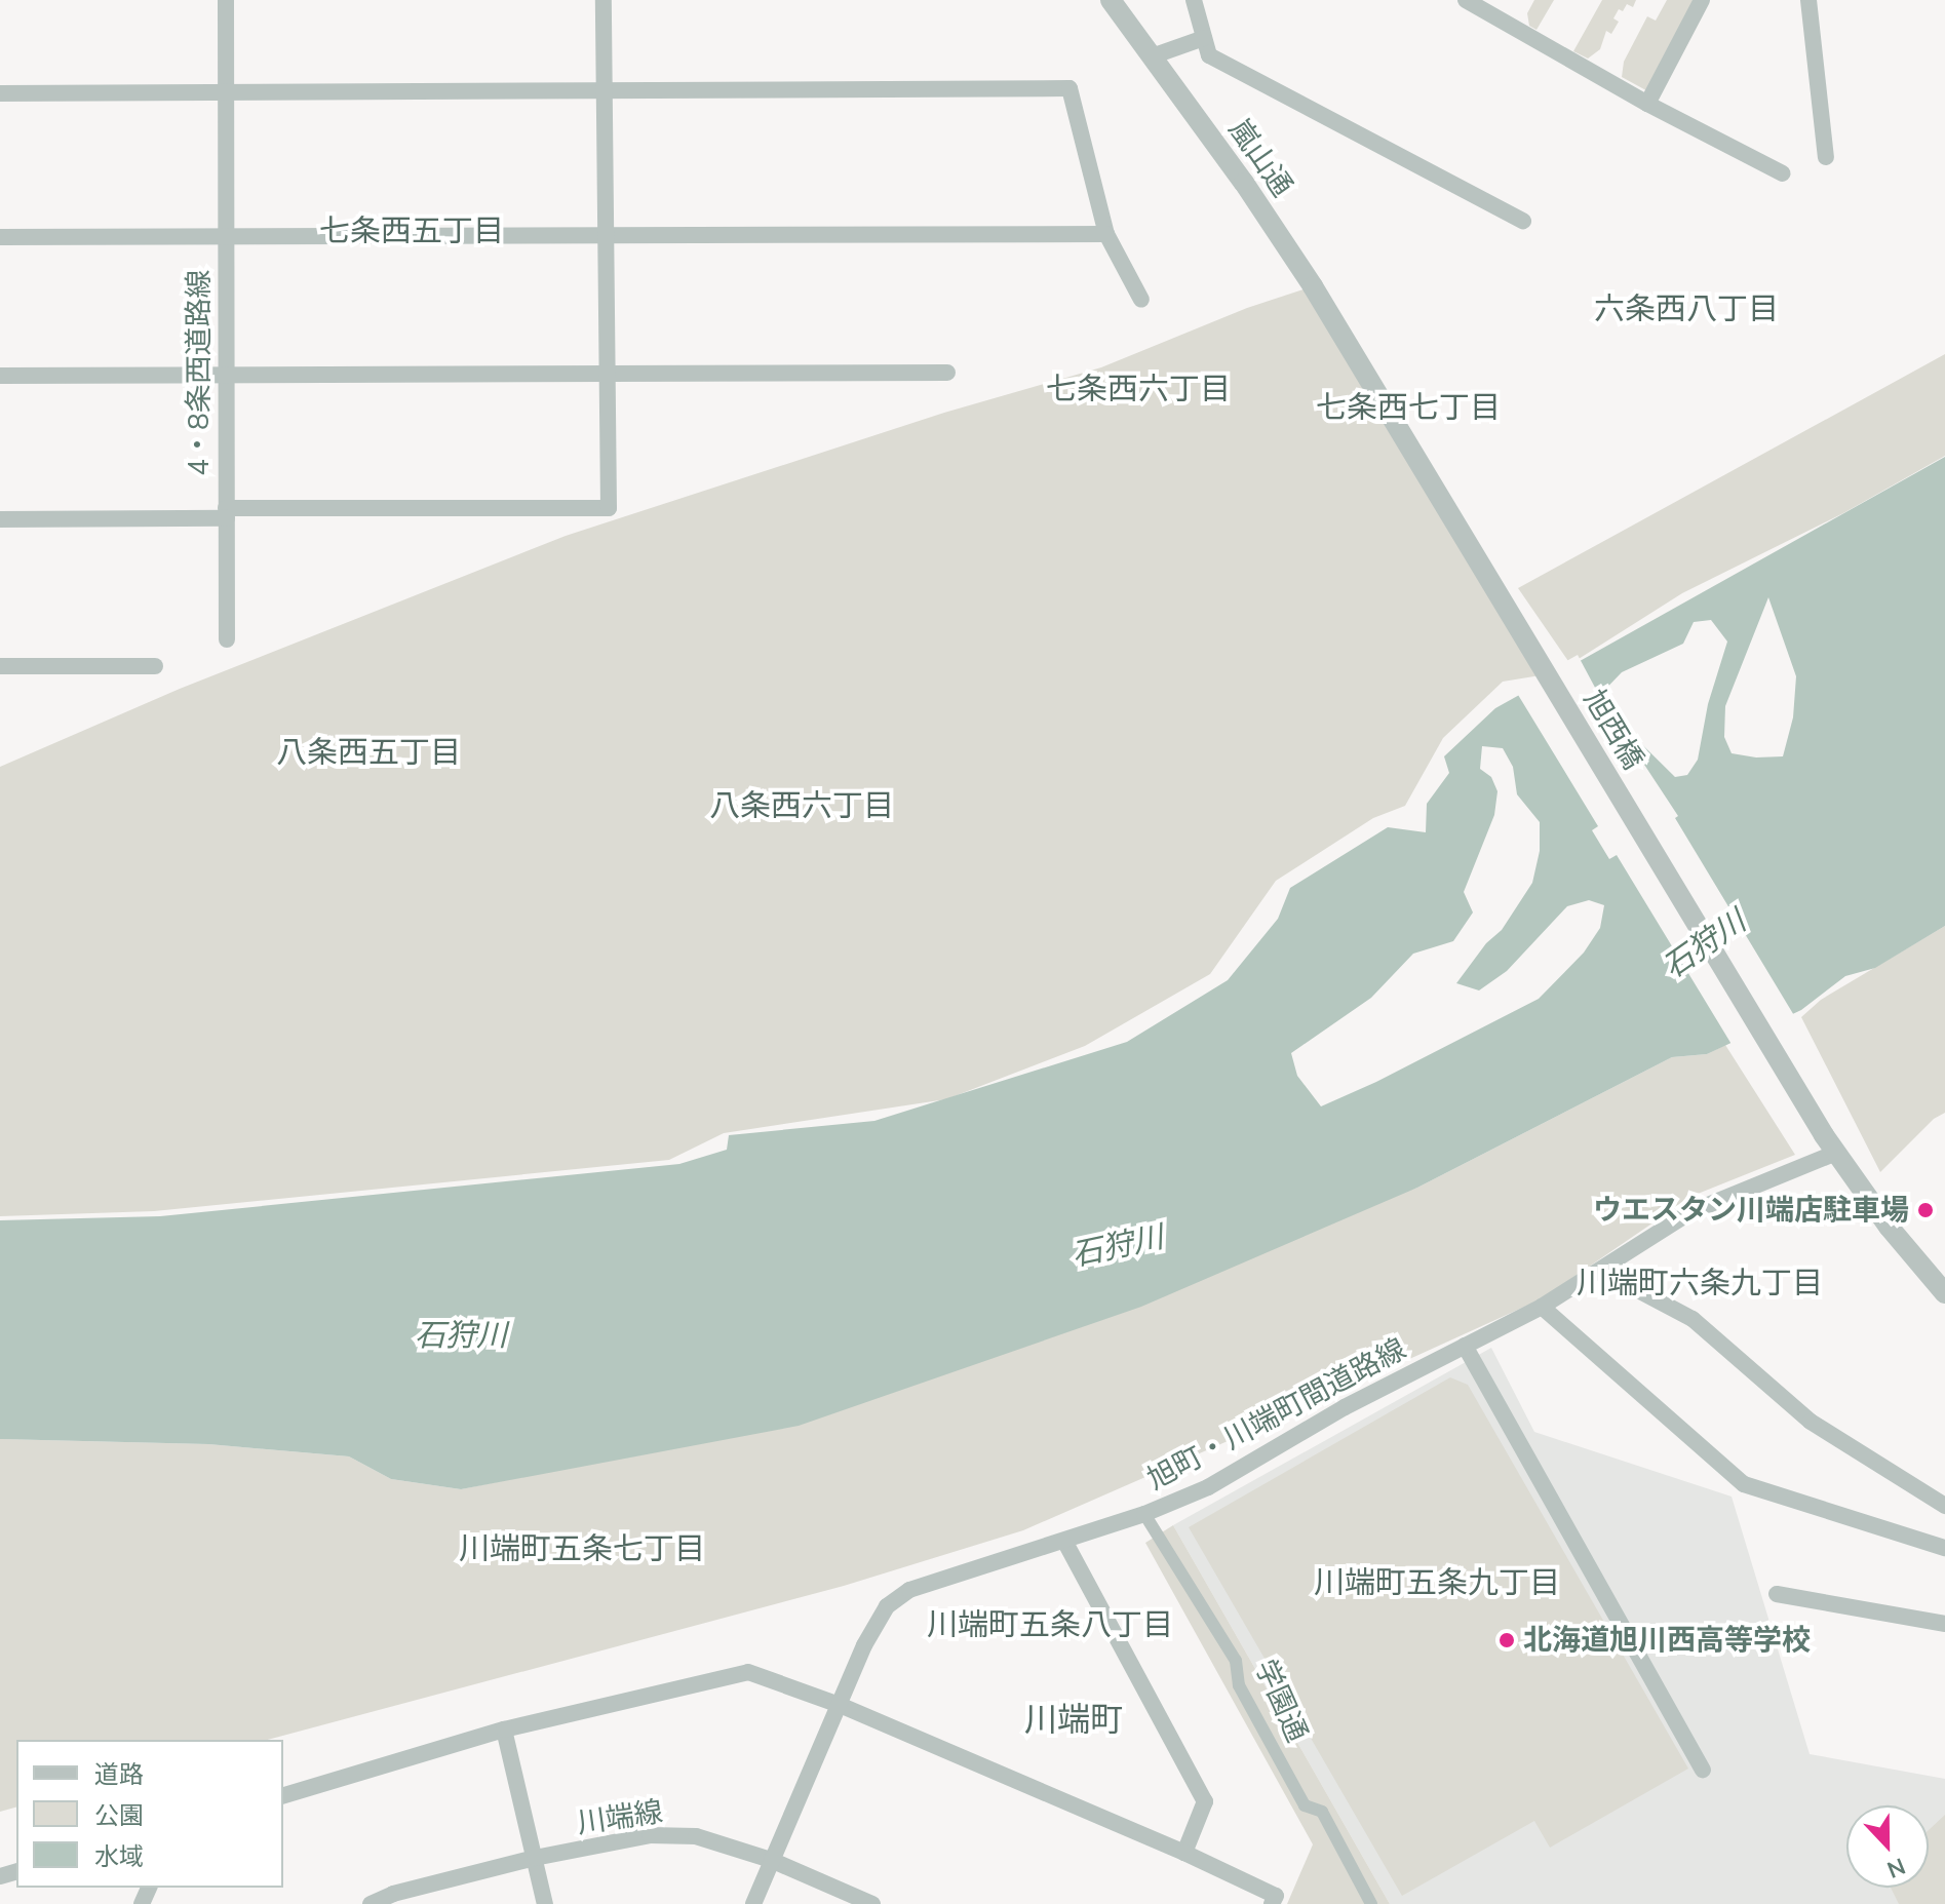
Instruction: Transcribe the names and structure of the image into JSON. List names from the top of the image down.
{
  "streets": {
    "street": [
      "嵐山通",
      "4・8条西道路線",
      "旭西橋",
      "旭町・川端町間道路線",
      "学園通",
      "川端線"
    ]
  },
  "crossings": [
    ["嵐山通", "旭西橋"],
    ["旭西橋", "旭町・川端町間道路線"],
    ["旭町・川端町間道路線", "学園通"],
    ["旭町・川端町間道路線", "川端線"]
  ],
  "districts": [
    "七条西五丁目",
    "六条西八丁目",
    "七条西六丁目",
    "七条西七丁目",
    "八条西五丁目",
    "八条西六丁目",
    "川端町六条九丁目",
    "川端町五条七丁目",
    "川端町五条九丁目",
    "川端町五条八丁目",
    "川端町"
  ],
  "water": ["石狩川"],
  "places": ["ウエスタン川端店駐車場", "北海道旭川西高等学校"],
  "legend": ["道路", "公園", "水域"],
  "north": "bottom"
}
